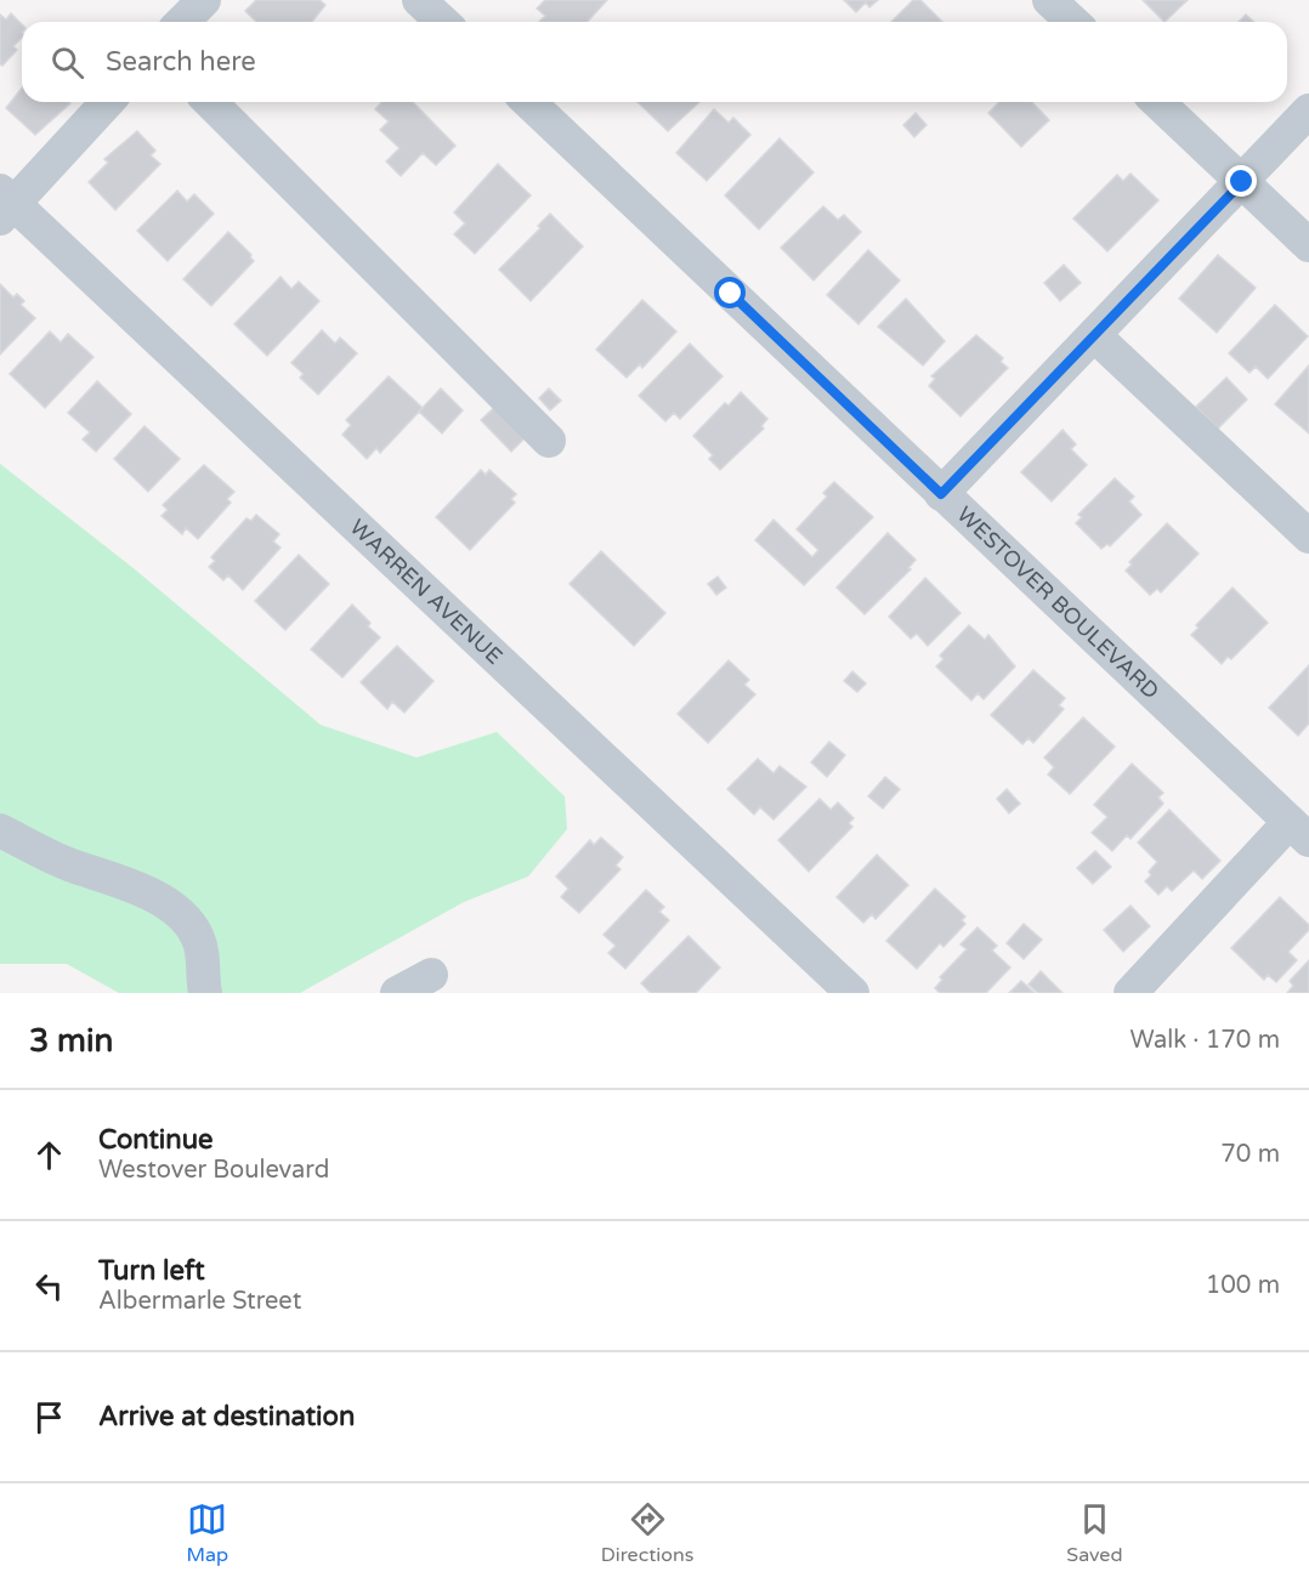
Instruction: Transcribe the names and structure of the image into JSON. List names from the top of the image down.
{
  "streets": {
    "street": ["WARREN AVENUE", "WESTOVER BOULEVARD"]
  },
  "page": {
    "search": "Search here",
    "heading": ["3 min", "Walk · 170 m"],
    "list": [
      ["Continue", "Westover Boulevard", "70 m"],
      ["Turn left", "Albermarle Street", "100 m"],
      "Arrive at destination"
    ],
    "nav": ["Map", "Directions", "Saved"]
  }
}
